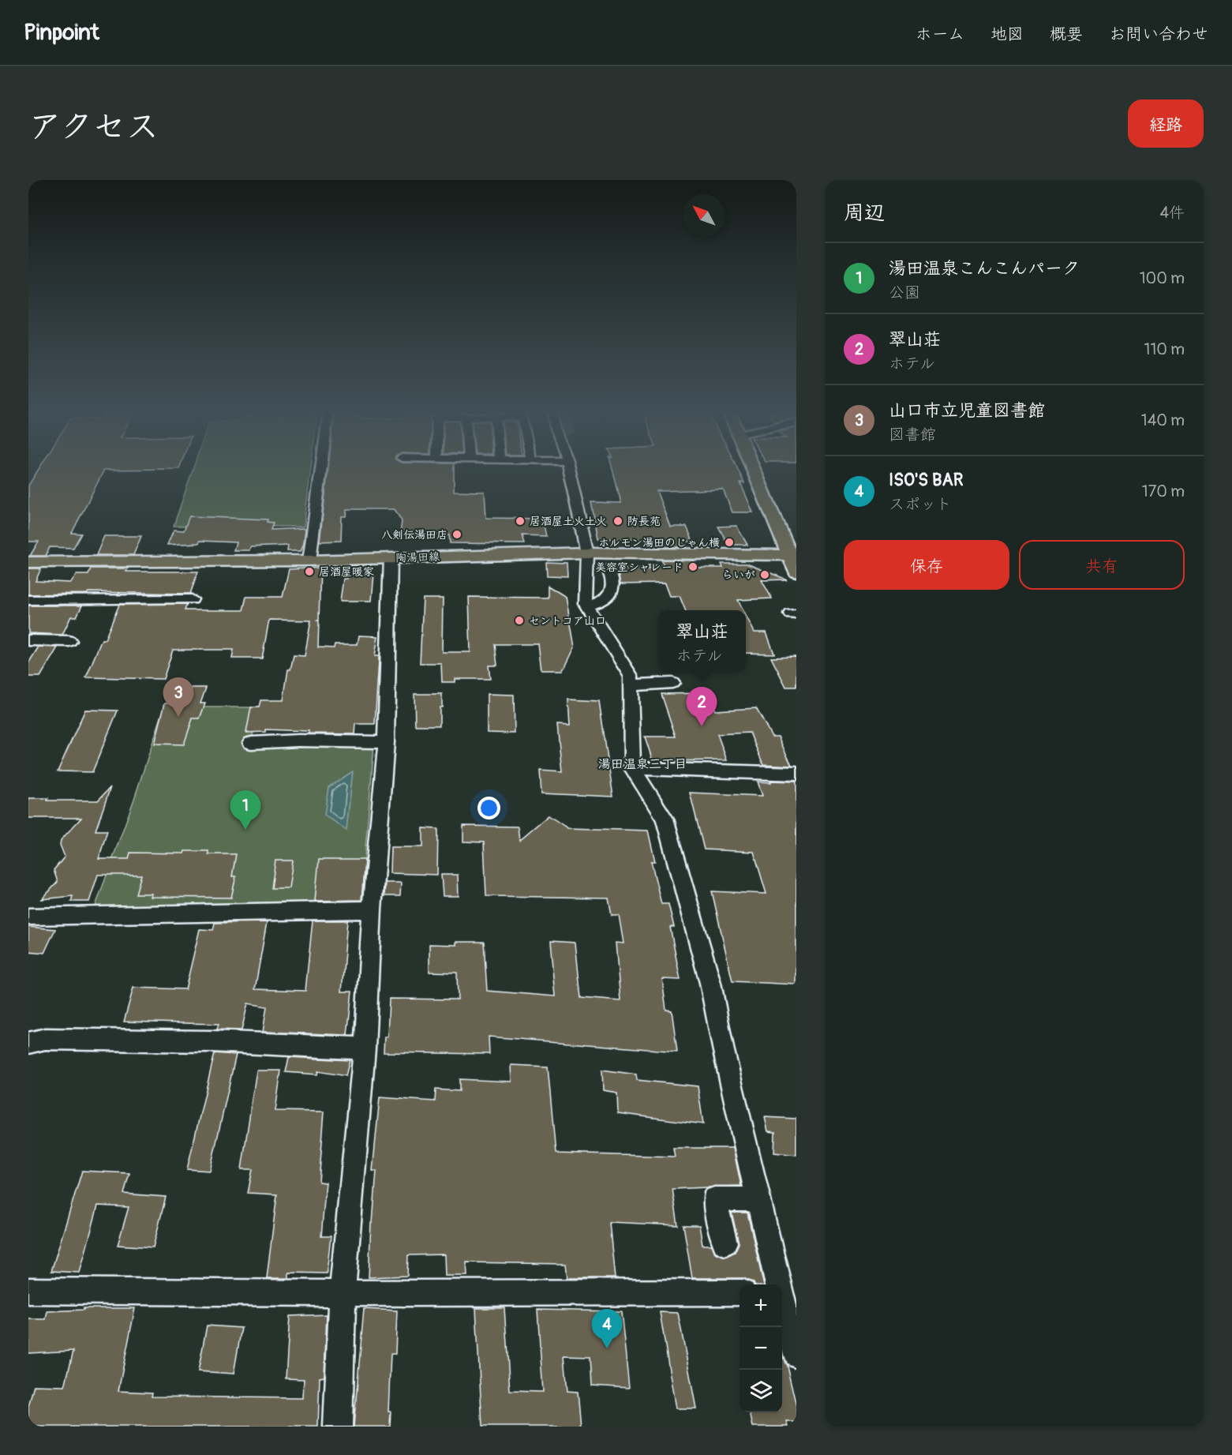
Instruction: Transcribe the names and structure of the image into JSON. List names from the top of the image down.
{
  "streets": {
    "main road": ["陶湯田線"]
  },
  "districts": ["湯田温泉三丁目"],
  "places": [
    "居酒屋土火土火",
    "防長苑",
    "八剣伝湯田店",
    "ホルモン湯田のじゃん横",
    "美容室シャレード",
    "居酒屋暖家",
    "らいが",
    "セントコア山口"
  ],
  "north": "top left",
  "page": {
    "header": "Pinpoint",
    "nav": [
      "ホーム",
      "地図",
      "概要",
      "お問い合わせ"
    ],
    "title": "アクセス",
    "buttons": [
      "経路",
      ["保存", "共有"]
    ],
    "heading": ["周辺", "4件"],
    "list": [
      {
        "mark": "1",
        "name": "湯田温泉こんこんパーク",
        "note": "公園",
        "value": "100 m"
      },
      {
        "mark": "2",
        "name": "翠山荘",
        "note": "ホテル",
        "value": "110 m"
      },
      {
        "mark": "3",
        "name": "山口市立児童図書館",
        "note": "図書館",
        "value": "140 m"
      },
      {
        "mark": "4",
        "name": "ISO'S BAR",
        "note": "スポット",
        "value": "170 m"
      }
    ],
    "popup": ["翠山荘", "ホテル"],
    "pins": [
      "3",
      "2",
      "1",
      "4"
    ],
    "map_buttons": ["+", "−"]
  }
}
